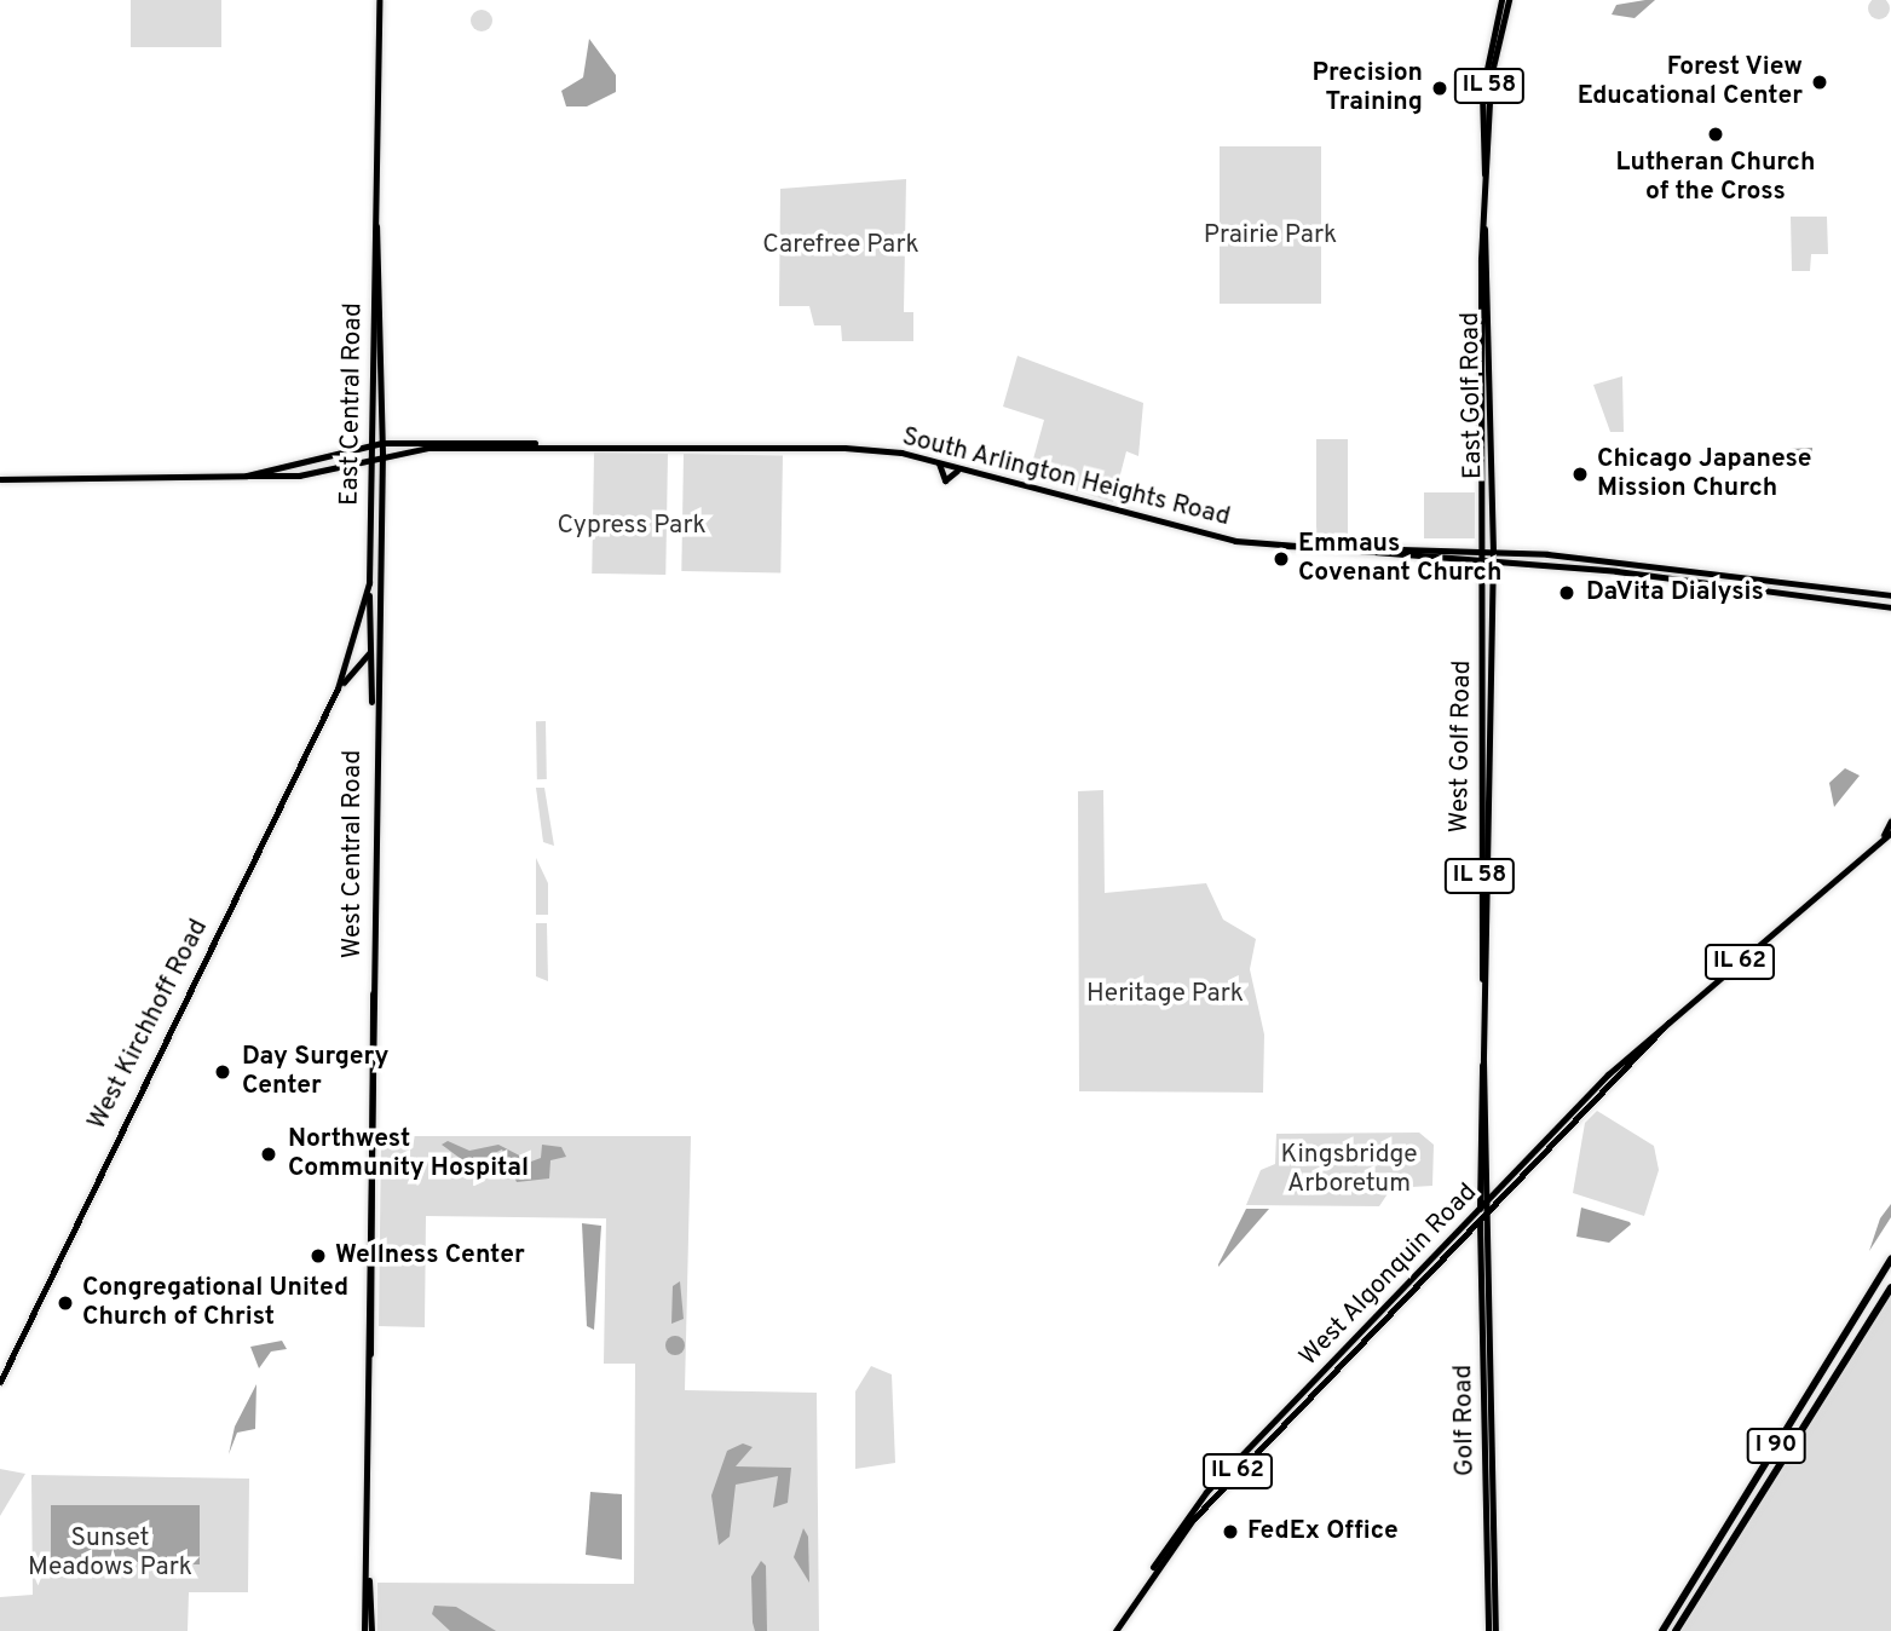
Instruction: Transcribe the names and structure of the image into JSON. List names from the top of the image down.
{
  "streets": {
    "highway": ["I 90"],
    "main road": [
      "IL 58",
      "East Golf Road",
      "East Central Road",
      "South Arlington Heights Road",
      "West Golf Road",
      "West Central Road",
      "IL 62",
      "West Kirchhoff Road",
      "West Algonquin Road",
      "Golf Road"
    ]
  },
  "crossings": [
    ["East Golf Road", "South Arlington Heights Road"],
    ["East Golf Road", "West Golf Road"],
    ["East Central Road", "South Arlington Heights Road"],
    ["East Central Road", "West Central Road"],
    ["East Central Road", "West Kirchhoff Road"],
    ["South Arlington Heights Road", "West Golf Road"],
    ["West Golf Road", "West Algonquin Road"],
    ["West Golf Road", "Golf Road"],
    ["West Central Road", "West Kirchhoff Road"],
    ["West Algonquin Road", "Golf Road"]
  ],
  "parks": [
    "Prairie Park",
    "Carefree Park",
    "Cypress Park",
    "Heritage Park",
    "Kingsbridge Arboretum",
    "Sunset Meadows Park"
  ],
  "places": [
    "Forest View Educational Center",
    "Precision Training",
    "Lutheran Church of the Cross",
    "Chicago Japanese Mission Church",
    "Emmaus Covenant Church",
    "DaVita Dialysis",
    "Day Surgery Center",
    "Northwest Community Hospital",
    "Wellness Center",
    "Congregational United Church of Christ",
    "FedEx Office"
  ]
}
